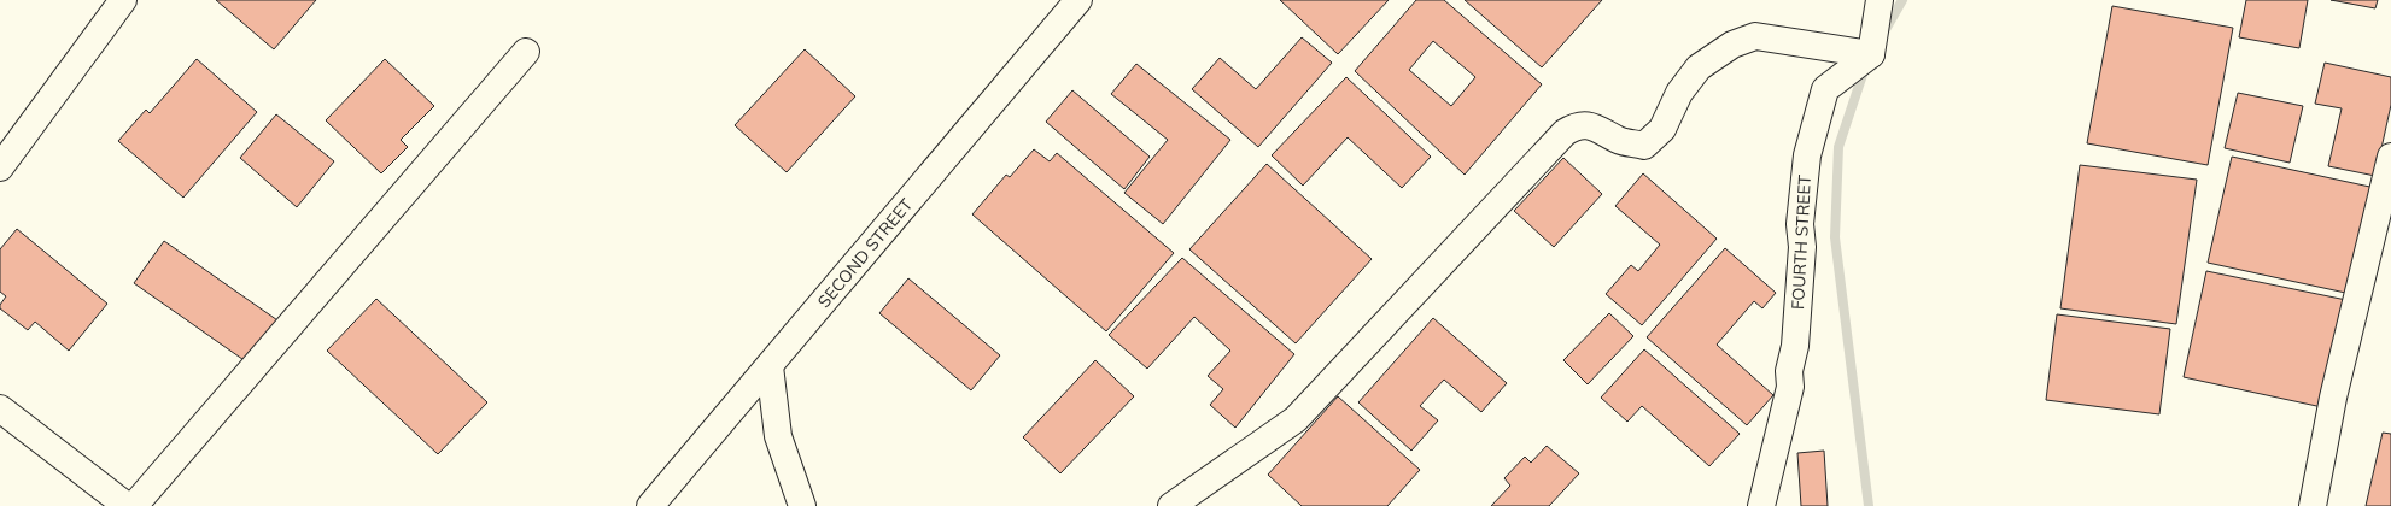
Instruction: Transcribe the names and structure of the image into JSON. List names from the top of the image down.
{
  "streets": {
    "street": ["FOURTH STREET", "SECOND STREET"]
  }
}
